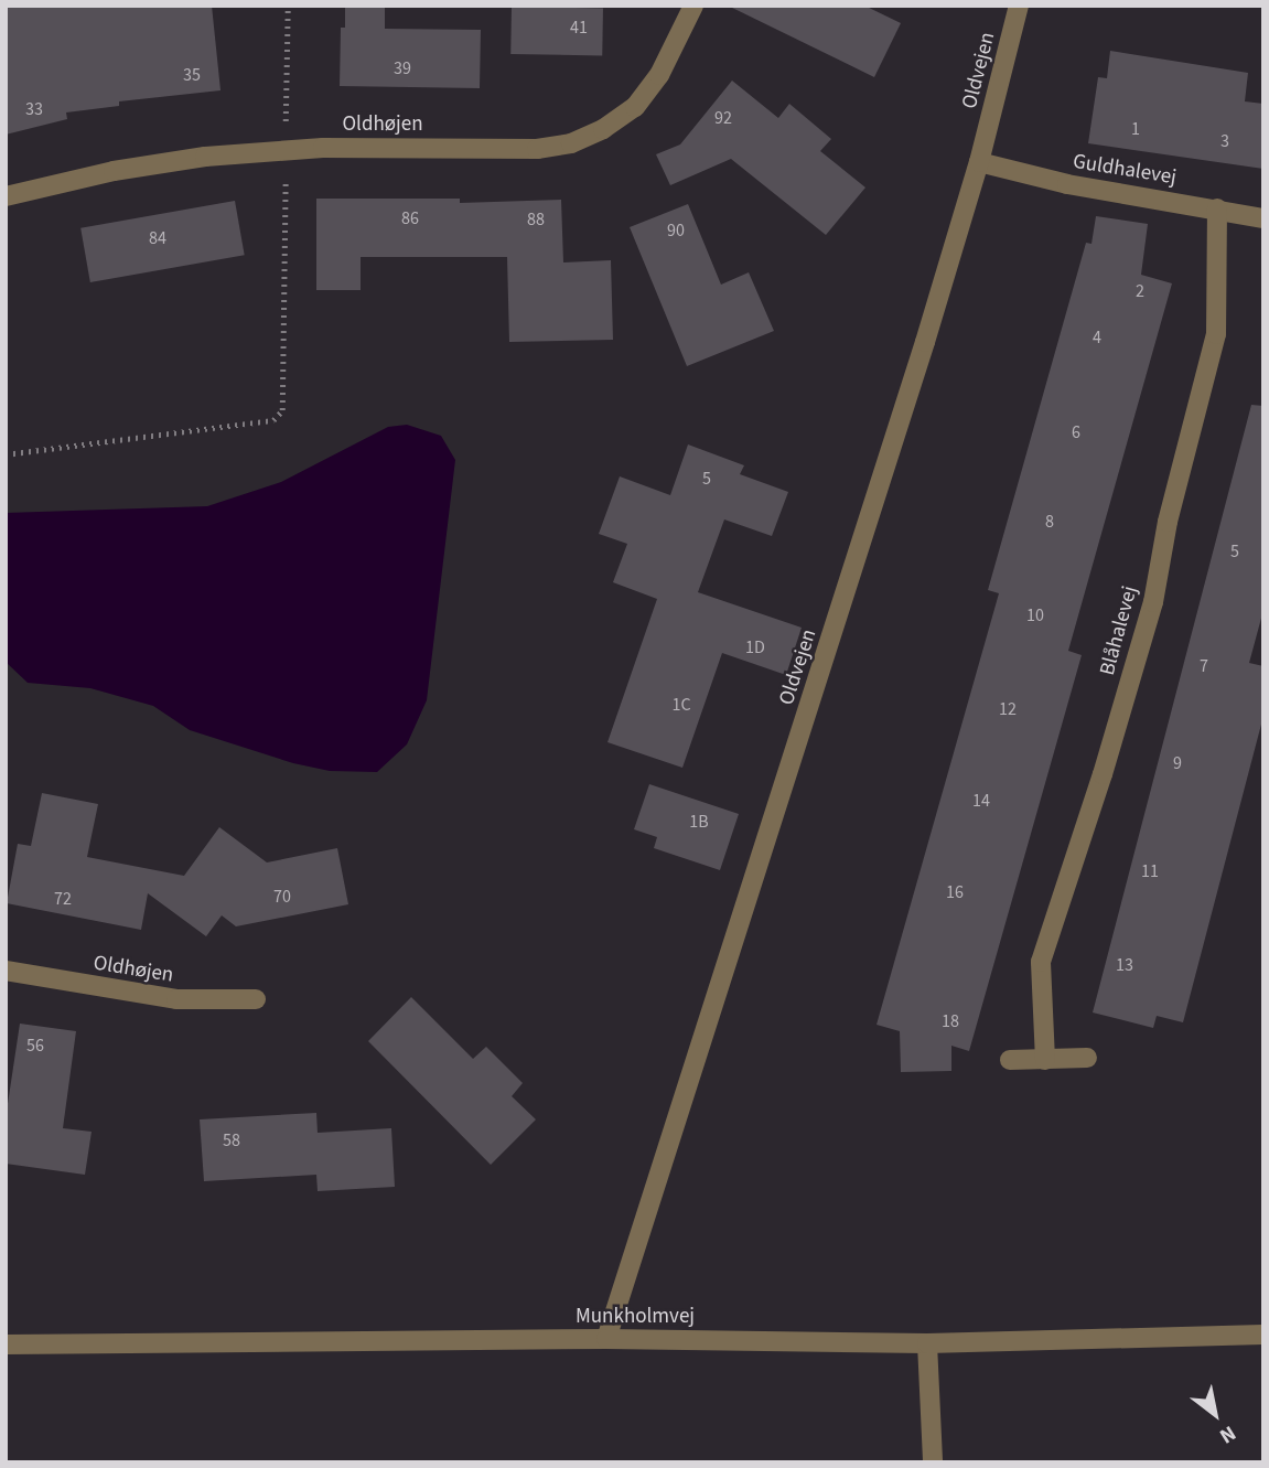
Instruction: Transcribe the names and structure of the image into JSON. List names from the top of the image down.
{
  "streets": {
    "street": [
      "Oldvejen",
      "Oldhøjen",
      "Guldhalevej",
      "Blåhalevej",
      "Munkholmvej"
    ]
  },
  "crossings": [
    ["Oldvejen", "Guldhalevej"],
    ["Oldvejen", "Munkholmvej"],
    ["Guldhalevej", "Blåhalevej"]
  ],
  "house_numbers": [
    "41",
    "39",
    "35",
    "33",
    "92",
    "1",
    "3",
    "86",
    "88",
    "90",
    "84",
    "2",
    "4",
    "6",
    "5",
    "8",
    "5",
    "10",
    "1D",
    "7",
    "1C",
    "12",
    "9",
    "14",
    "1B",
    "11",
    "16",
    "70",
    "72",
    "13",
    "18",
    "56",
    "58"
  ],
  "north": "bottom right"
}
